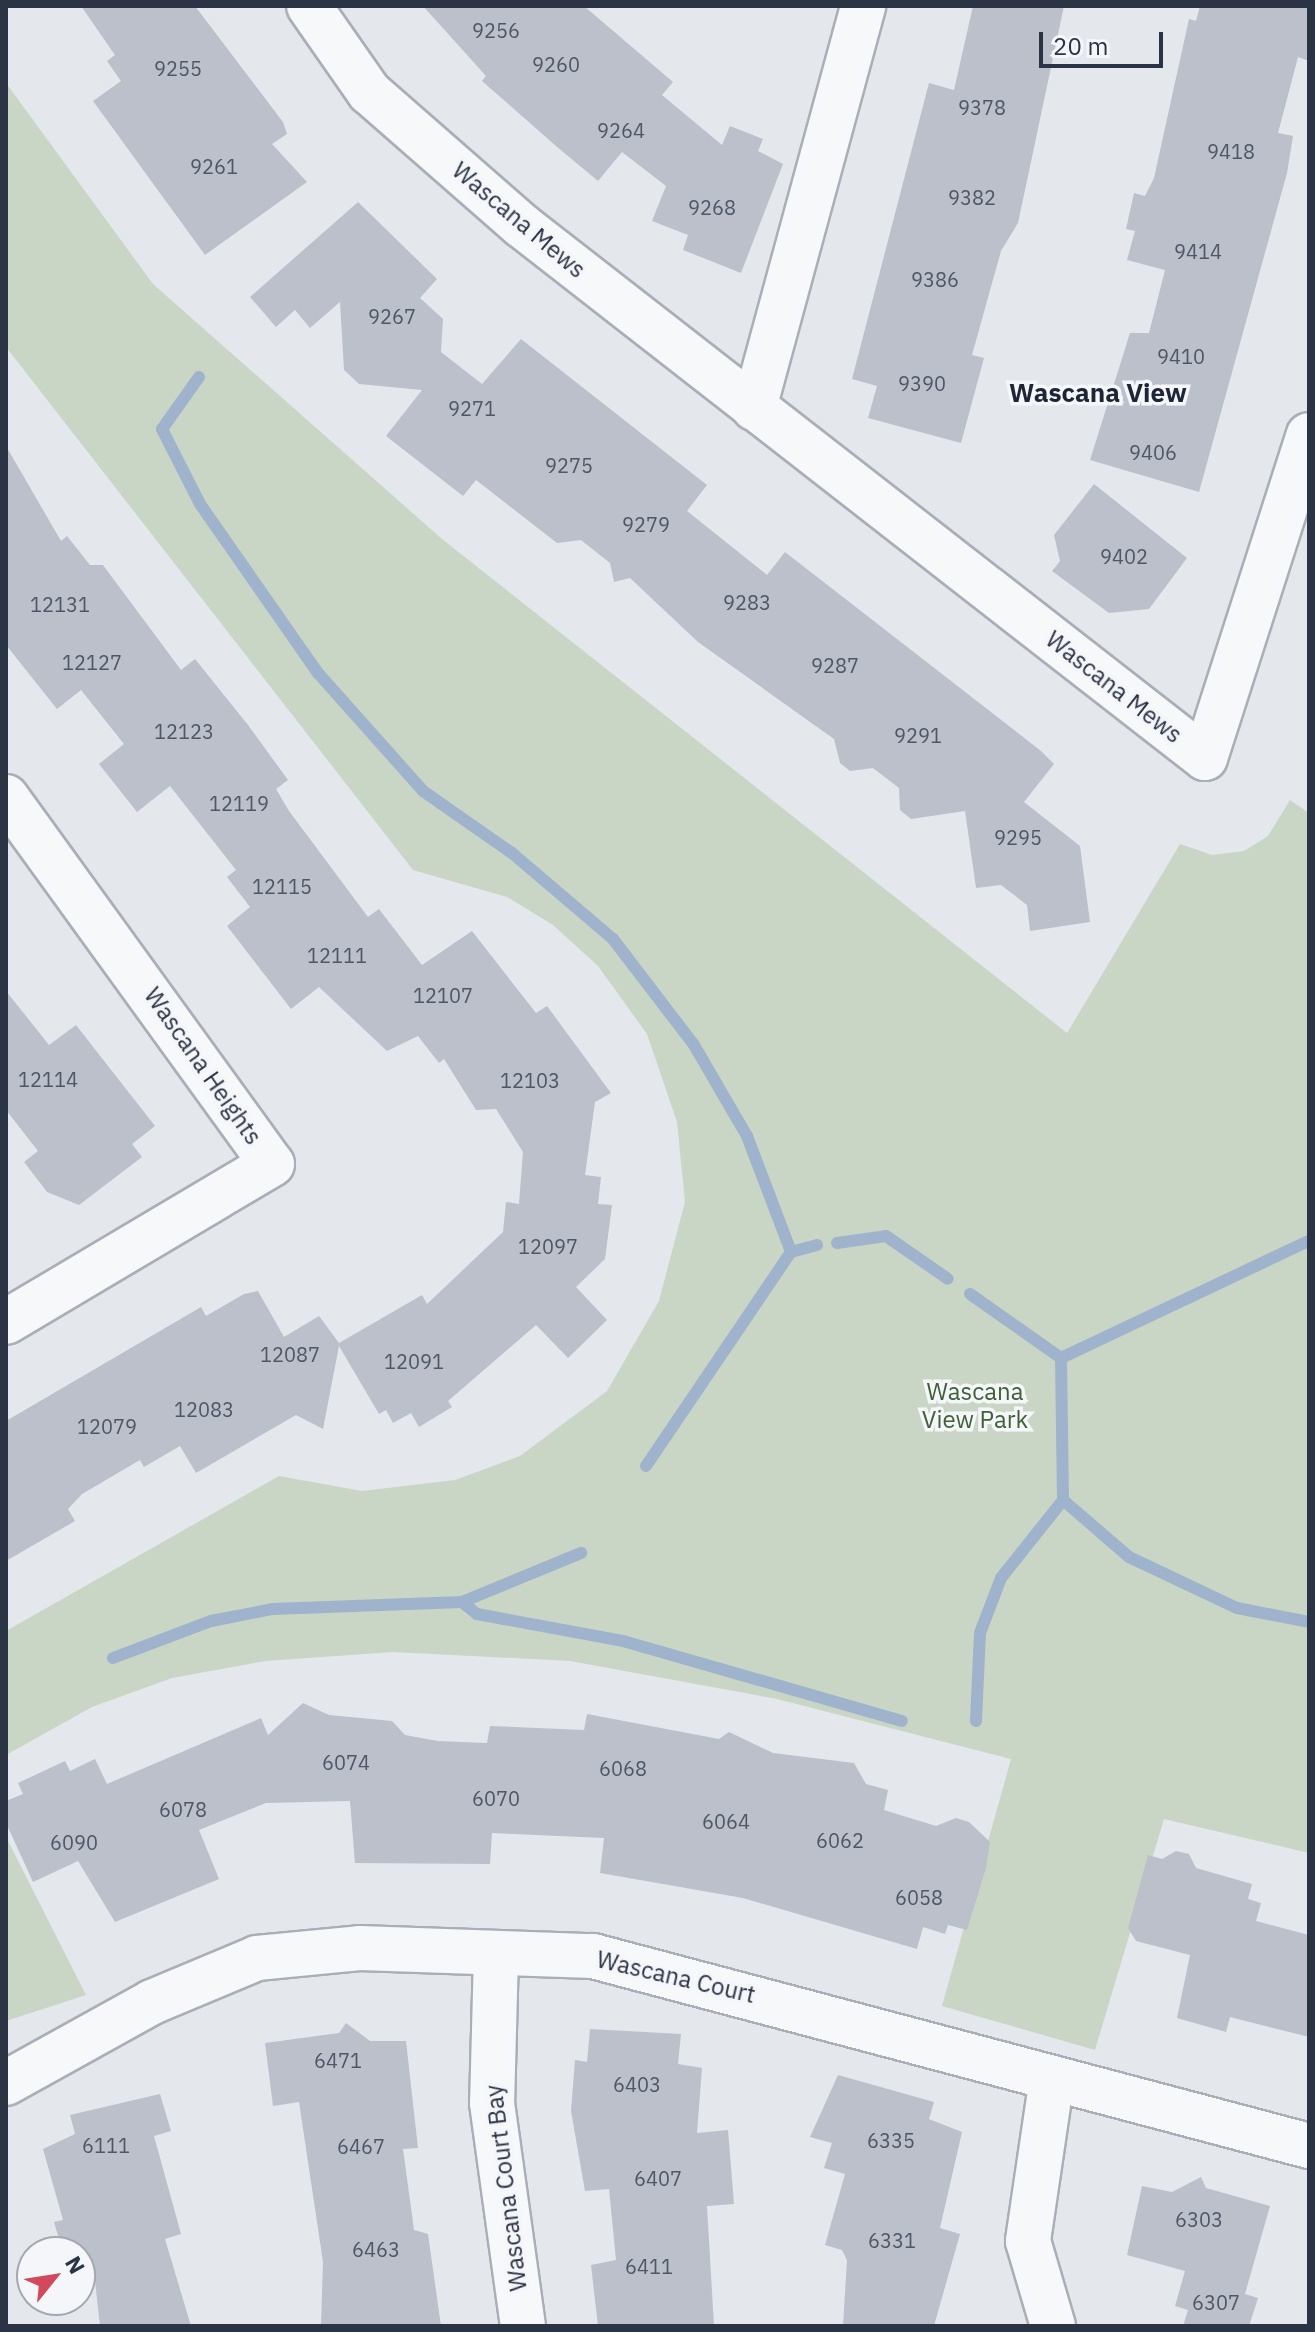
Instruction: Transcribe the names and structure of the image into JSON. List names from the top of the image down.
{
  "streets": {
    "street": [
      "Wascana Mews",
      "Wascana Heights",
      "Wascana Court",
      "Wascana Court Bay"
    ]
  },
  "crossings": [
    ["Wascana Court", "Wascana Court Bay"]
  ],
  "districts": ["Wascana View"],
  "parks": ["Wascana View Park"],
  "house_numbers": [
    "9256",
    "9260",
    "9255",
    "9378",
    "9264",
    "9418",
    "9261",
    "9382",
    "9268",
    "9414",
    "9386",
    "9267",
    "9410",
    "9390",
    "9271",
    "9406",
    "9275",
    "9279",
    "9402",
    "9283",
    "12131",
    "12127",
    "9287",
    "12123",
    "9291",
    "12119",
    "9295",
    "12115",
    "12111",
    "12107",
    "12114",
    "12103",
    "12097",
    "12087",
    "12091",
    "12083",
    "12079",
    "6074",
    "6068",
    "6070",
    "6078",
    "6064",
    "6062",
    "6090",
    "6058",
    "6471",
    "6403",
    "6335",
    "6111",
    "6467",
    "6407",
    "6303",
    "6331",
    "6463",
    "6411",
    "6307"
  ],
  "scale_bar": "20 m",
  "north": "top right"
}
